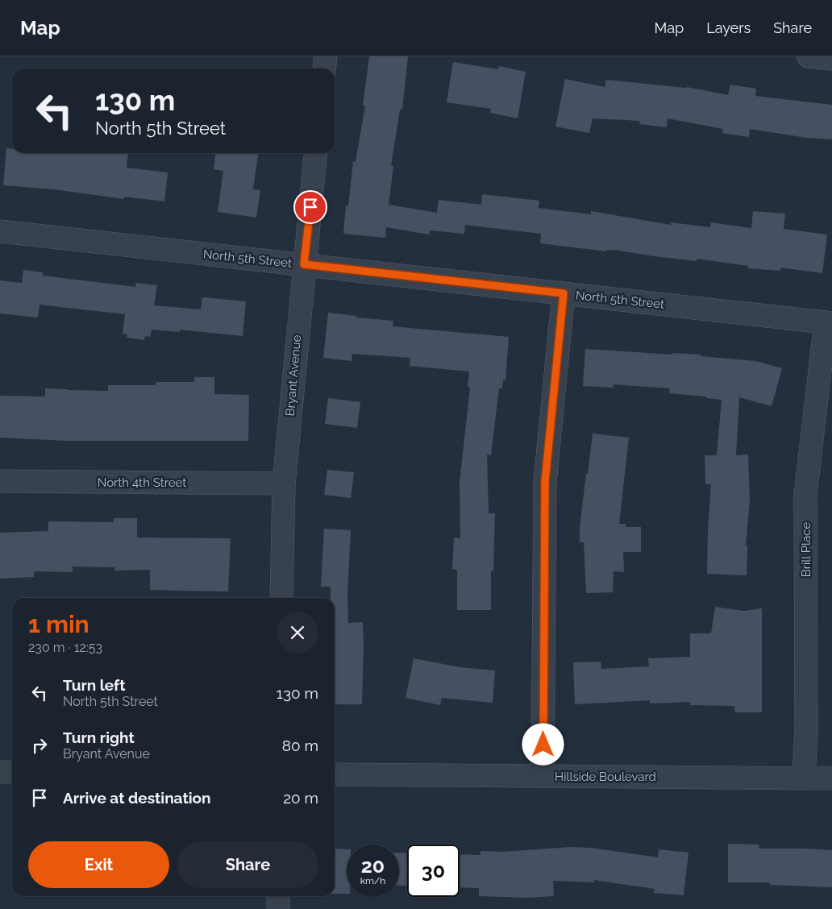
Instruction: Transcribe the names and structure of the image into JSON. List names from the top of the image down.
{
  "streets": {
    "street": [
      "North 5th Street",
      "Bryant Avenue",
      "North 4th Street",
      "Brill Place",
      "Hillside Boulevard"
    ]
  },
  "crossings": [
    ["North 5th Street", "Bryant Avenue"],
    ["North 5th Street", "Brill Place"],
    ["Bryant Avenue", "North 4th Street"],
    ["Brill Place", "Hillside Boulevard"]
  ],
  "page": {
    "header": "Map",
    "nav": ["Map", "Layers", "Share"],
    "turn": ["130 m", "North 5th Street"],
    "heading": ["1 min", "230 m · 12:53"],
    "list": [
      {
        "name": "Turn left",
        "note": "North 5th Street",
        "value": "130 m"
      },
      {
        "name": "Turn right",
        "note": "Bryant Avenue",
        "value": "80 m"
      },
      {
        "name": "Arrive at destination",
        "value": "20 m"
      }
    ],
    "buttons": ["Exit", "Share"],
    "speed": "20 km/h",
    "limit": "30"
  }
}
